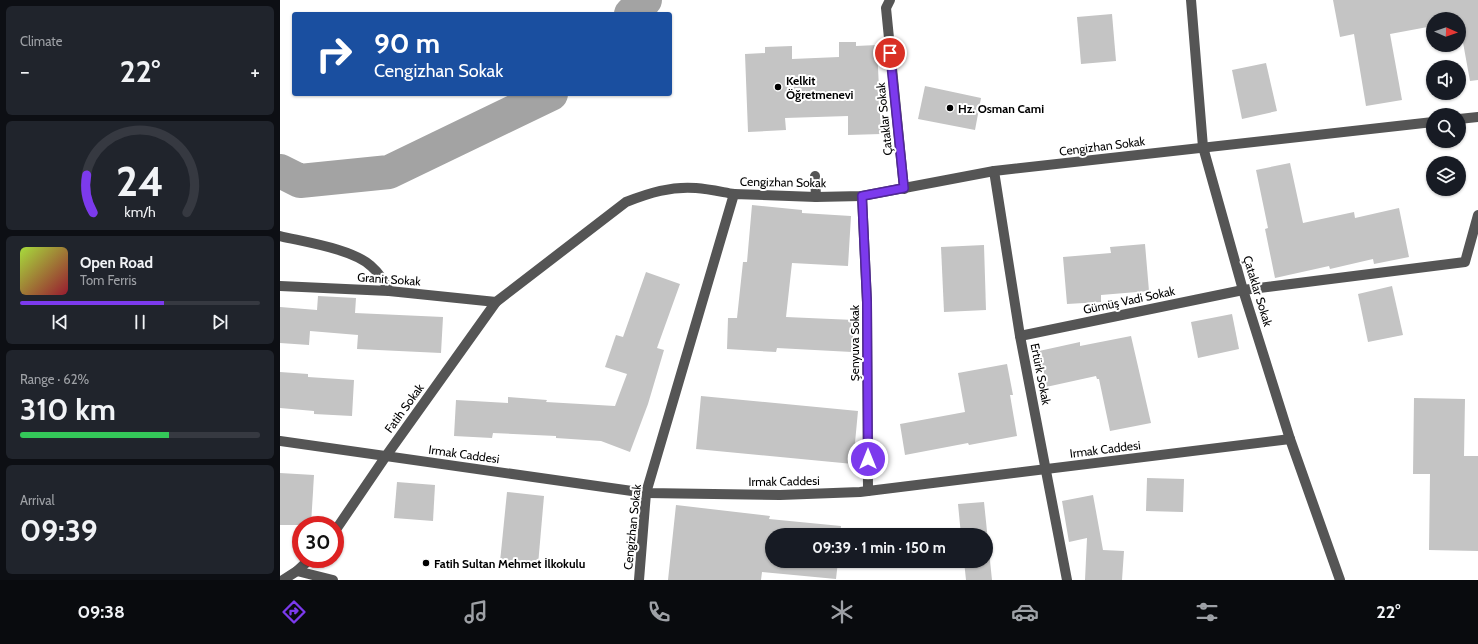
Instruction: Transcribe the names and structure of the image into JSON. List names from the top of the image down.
{
  "streets": {
    "street": [
      "Çataklar Sokak",
      "Cengizhan Sokak",
      "Granit Sokak",
      "Gümüş Vadi Sokak",
      "Şenyuva Sokak",
      "Ertürk Sokak",
      "Fatih Sokak",
      "Irmak Caddesi"
    ]
  },
  "crossings": [
    ["Çataklar Sokak", "Cengizhan Sokak"],
    ["Çataklar Sokak", "Gümüş Vadi Sokak"],
    ["Çataklar Sokak", "Irmak Caddesi"],
    ["Cengizhan Sokak", "Şenyuva Sokak"],
    ["Cengizhan Sokak", "Ertürk Sokak"],
    ["Cengizhan Sokak", "Fatih Sokak"],
    ["Cengizhan Sokak", "Irmak Caddesi"],
    ["Granit Sokak", "Fatih Sokak"],
    ["Gümüş Vadi Sokak", "Ertürk Sokak"],
    ["Şenyuva Sokak", "Irmak Caddesi"],
    ["Ertürk Sokak", "Irmak Caddesi"],
    ["Fatih Sokak", "Irmak Caddesi"]
  ],
  "places": ["Kelkit Öğretmenevi", "Hz. Osman Cami", "Fatih Sultan Mehmet İlkokulu"],
  "north": "right",
  "page": {
    "tile": [
      "Climate",
      ["Range · 62%", "310 km"],
      ["Arrival", "09:39"]
    ],
    "turn": ["90 m", "Cengizhan Sokak"],
    "heat": ["−", "22°", "+"],
    "song": ["Open Road", "Tom Ferris"],
    "limit": "30",
    "trip": "09:39 · 1 min · 150 m",
    "tabs": ["09:38", "22°"],
    "gauge": ["24", "km/h"]
  }
}
